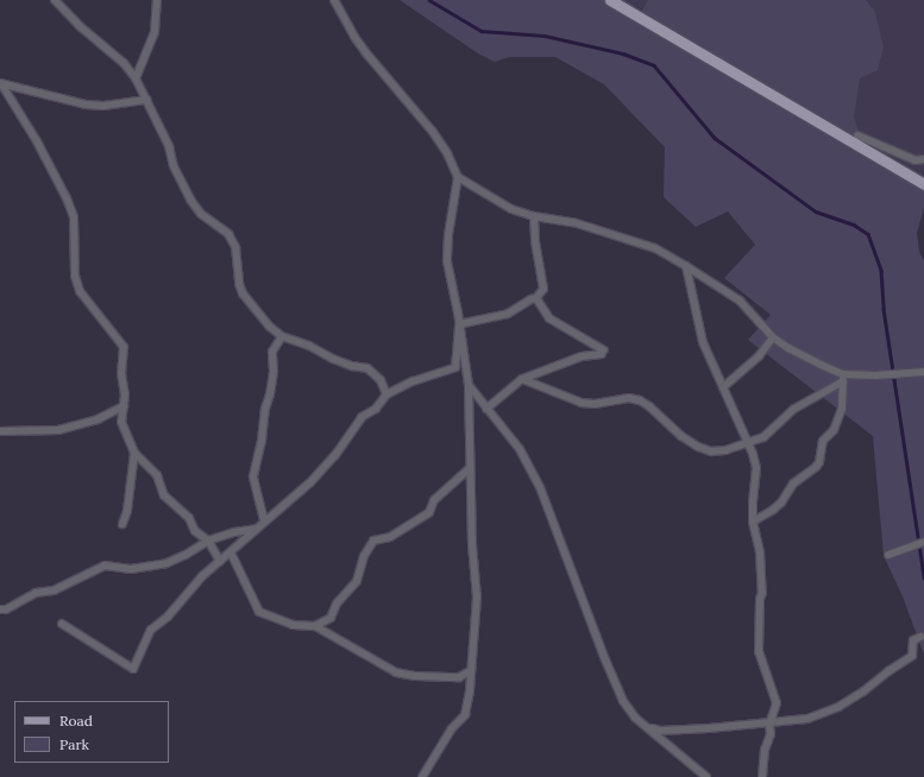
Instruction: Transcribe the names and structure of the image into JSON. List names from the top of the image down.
{
  "legend": ["Road", "Park"]
}
